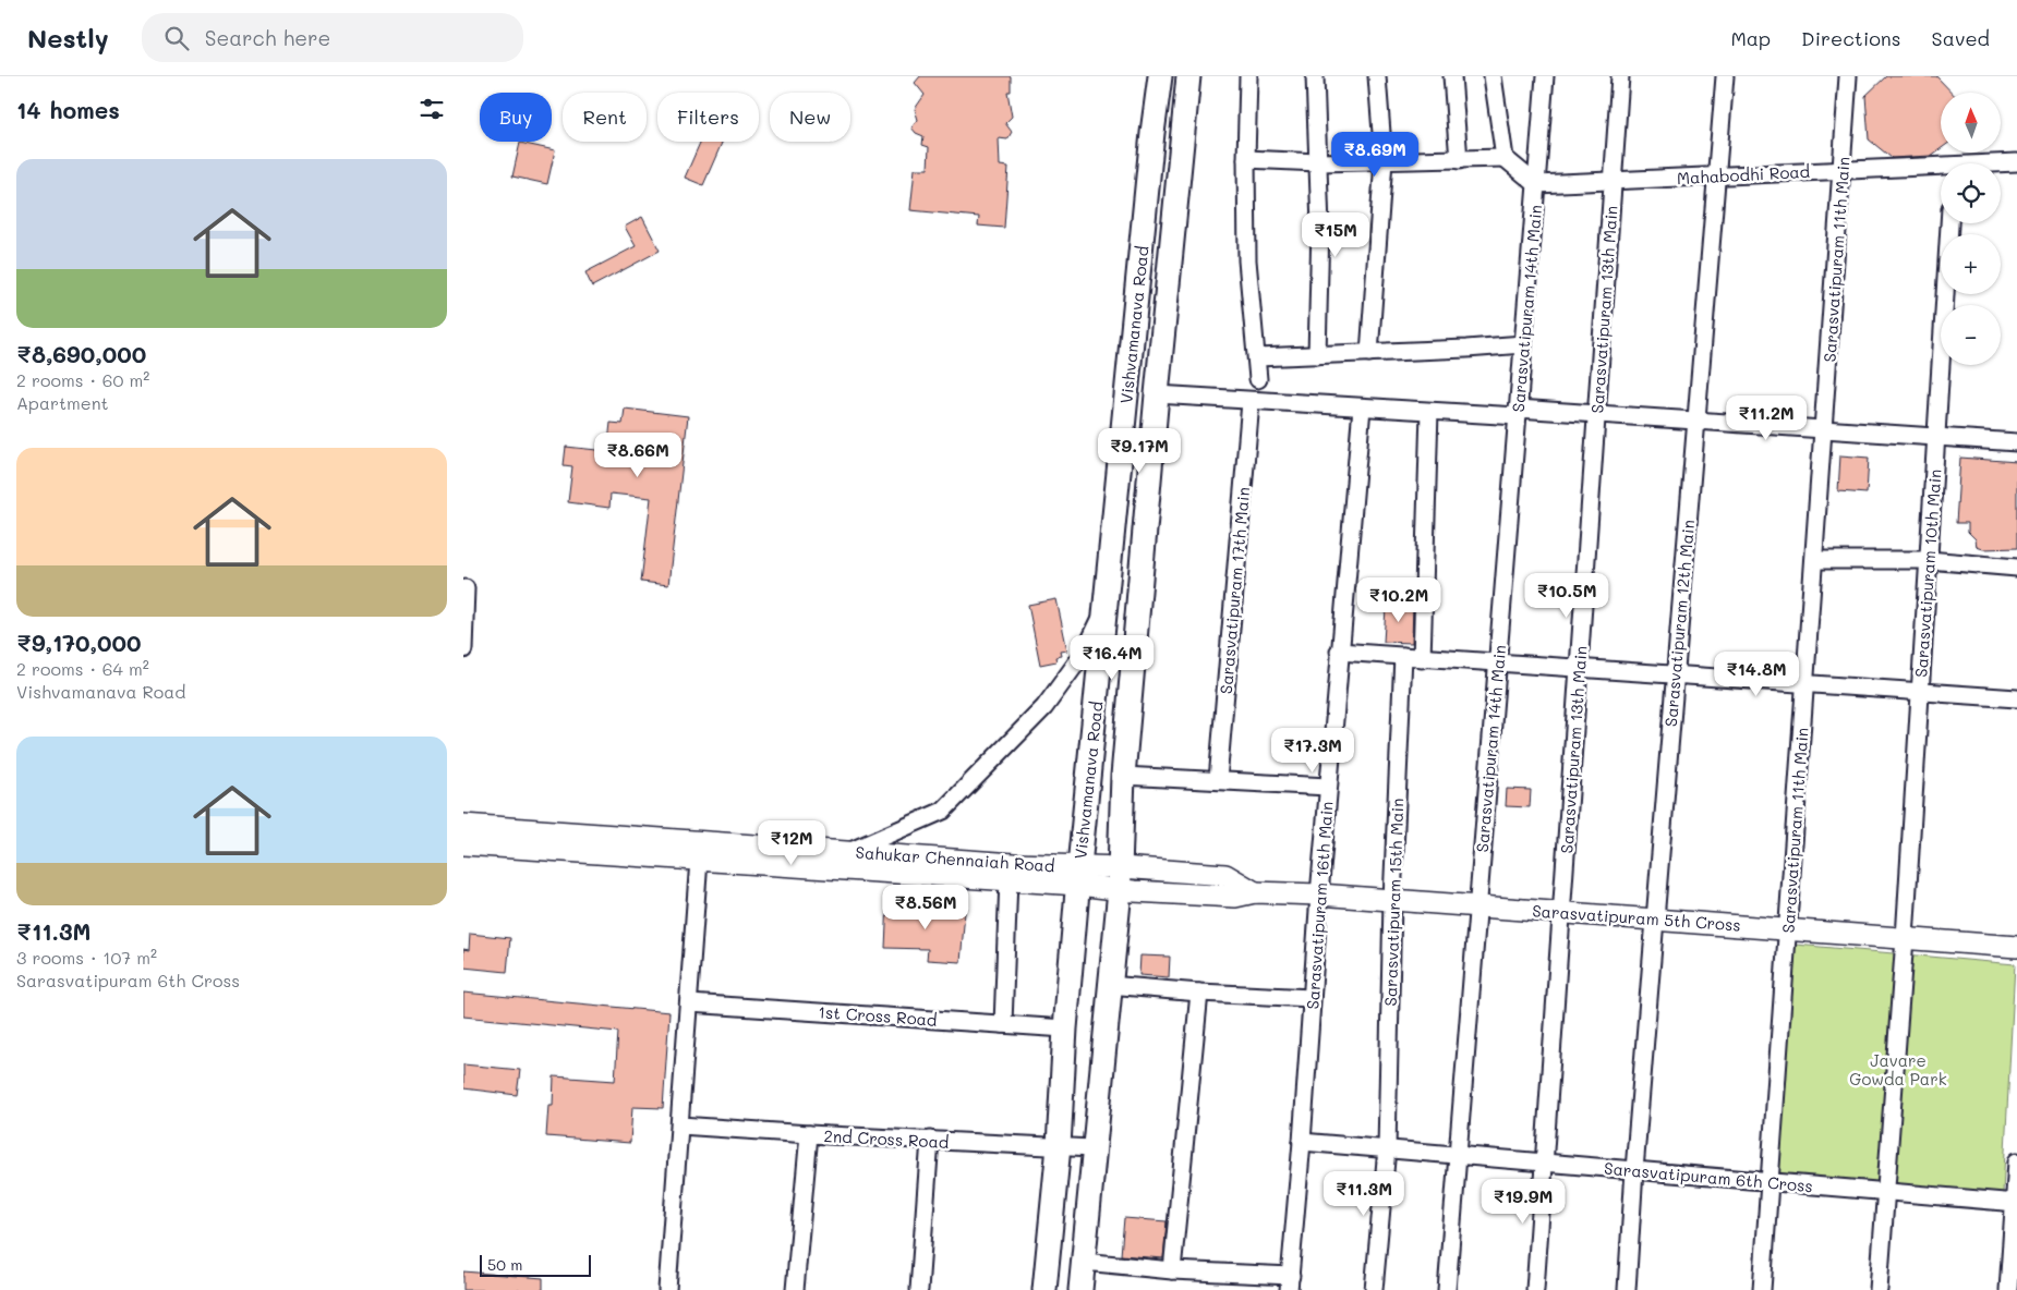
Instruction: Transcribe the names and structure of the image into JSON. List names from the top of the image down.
{
  "streets": {
    "main road": ["Vishvamanava Road"],
    "street": [
      "Mahabodhi Road",
      "Sarasvatipuram 11th Main",
      "Sarasvatipuram 14th Main",
      "Sarasvatipuram 13th Main",
      "Sarasvatipuram 10th Main",
      "Sarasvatipuram 17th Main",
      "Sarasvatipuram 12th Main",
      "Sahukar Chennaiah Road",
      "Sarasvatipuram 15th Main",
      "Sarasvatipuram 16th Main",
      "Sarasvatipuram 5th Cross",
      "1st Cross Road",
      "2nd Cross Road",
      "Sarasvatipuram 6th Cross"
    ]
  },
  "crossings": [
    ["Mahabodhi Road", "Sarasvatipuram 11th Main"],
    ["Mahabodhi Road", "Sarasvatipuram 14th Main"],
    ["Mahabodhi Road", "Sarasvatipuram 13th Main"],
    ["Mahabodhi Road", "Sarasvatipuram 12th Main"],
    ["Sarasvatipuram 11th Main", "Sarasvatipuram 5th Cross"],
    ["Sarasvatipuram 11th Main", "Sarasvatipuram 6th Cross"],
    ["Sarasvatipuram 14th Main", "Sarasvatipuram 5th Cross"],
    ["Sarasvatipuram 14th Main", "Sarasvatipuram 6th Cross"],
    ["Sarasvatipuram 13th Main", "Sarasvatipuram 5th Cross"],
    ["Sarasvatipuram 13th Main", "Sarasvatipuram 6th Cross"],
    ["Vishvamanava Road", "Sahukar Chennaiah Road"],
    ["Vishvamanava Road", "Sarasvatipuram 5th Cross"],
    ["Vishvamanava Road", "1st Cross Road"],
    ["Vishvamanava Road", "2nd Cross Road"],
    ["Sarasvatipuram 10th Main", "Sarasvatipuram 5th Cross"],
    ["Sarasvatipuram 10th Main", "Sarasvatipuram 6th Cross"],
    ["Sarasvatipuram 12th Main", "Sarasvatipuram 5th Cross"],
    ["Sarasvatipuram 12th Main", "Sarasvatipuram 6th Cross"],
    ["Sahukar Chennaiah Road", "Sarasvatipuram 5th Cross"],
    ["Sarasvatipuram 15th Main", "Sarasvatipuram 5th Cross"],
    ["Sarasvatipuram 15th Main", "Sarasvatipuram 6th Cross"],
    ["Sarasvatipuram 16th Main", "Sarasvatipuram 5th Cross"],
    ["Sarasvatipuram 16th Main", "Sarasvatipuram 6th Cross"]
  ],
  "parks": ["Javare Gowda Park"],
  "scale_bar": "50 m",
  "north": "top",
  "page": {
    "header": "Nestly",
    "search": "Search here",
    "nav": ["Map", "Directions", "Saved"],
    "heading": "14 homes",
    "map_buttons": ["+", "−"],
    "chip": [
      "Buy",
      "Rent",
      "Filters",
      "New"
    ],
    "price": [
      "₹8.69M",
      "₹15M",
      "₹11.2M",
      "₹9.17M",
      "₹8.66M",
      "₹10.5M",
      "₹10.2M",
      "₹16.4M",
      "₹14.8M",
      "₹17.3M",
      "₹12M",
      "₹8.56M",
      "₹11.3M",
      "₹19.9M"
    ],
    "list": [
      {
        "name": "₹8,690,000",
        "note": "2 rooms · 60 m² · Apartment"
      },
      {
        "name": "₹9,170,000",
        "note": "2 rooms · 64 m² · Vishvamanava Road"
      },
      {
        "name": "₹11.3M",
        "note": "3 rooms · 107 m² · Sarasvatipuram 6th Cross"
      }
    ],
    "scale": "50 m"
  }
}
